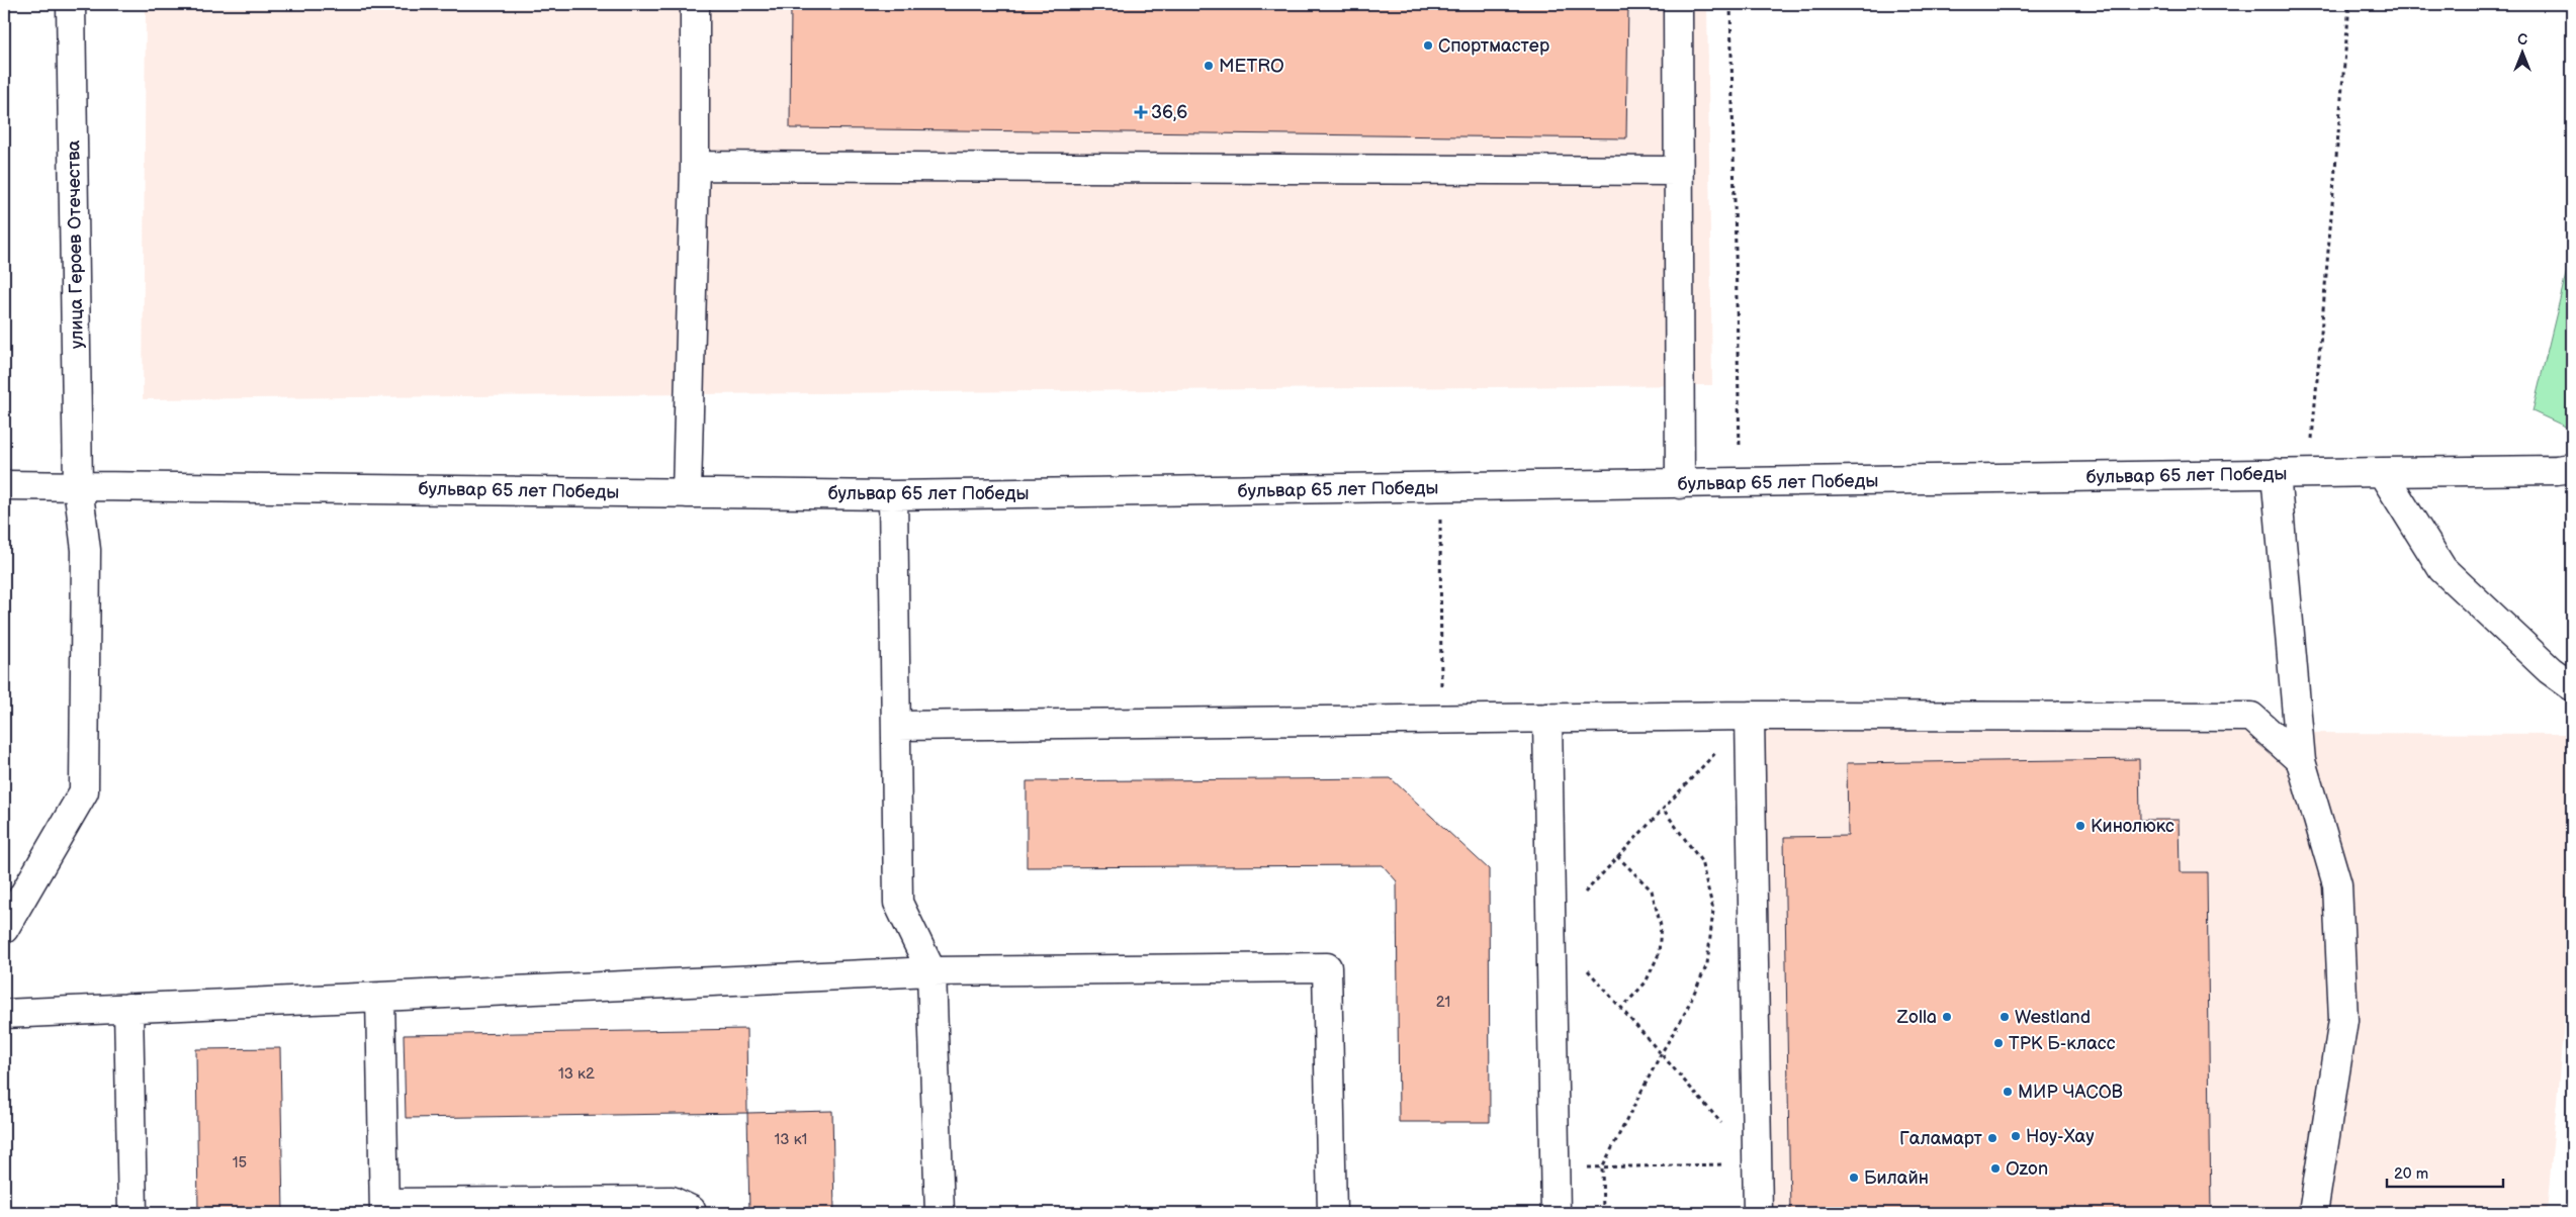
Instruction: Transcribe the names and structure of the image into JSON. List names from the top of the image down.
{
  "streets": {
    "street": ["улица Героев Отечества", "бульвар 65 лет Победы"]
  },
  "crossings": [
    ["улица Героев Отечества", "бульвар 65 лет Победы"]
  ],
  "places": {
    "other": [
      "Спортмастер",
      "METRO",
      "Кинолюкс",
      "Zolla",
      "Westland",
      "ТРК Б-класс",
      "МИР ЧАСОВ",
      "Ноу-Хау",
      "Галамарт",
      "Ozon",
      "Билайн"
    ],
    "health": ["36,6"]
  },
  "house_numbers": [
    "21",
    "13 к2",
    "13 к1",
    "15"
  ],
  "scale_bar": "20 m",
  "north": "top"
}
